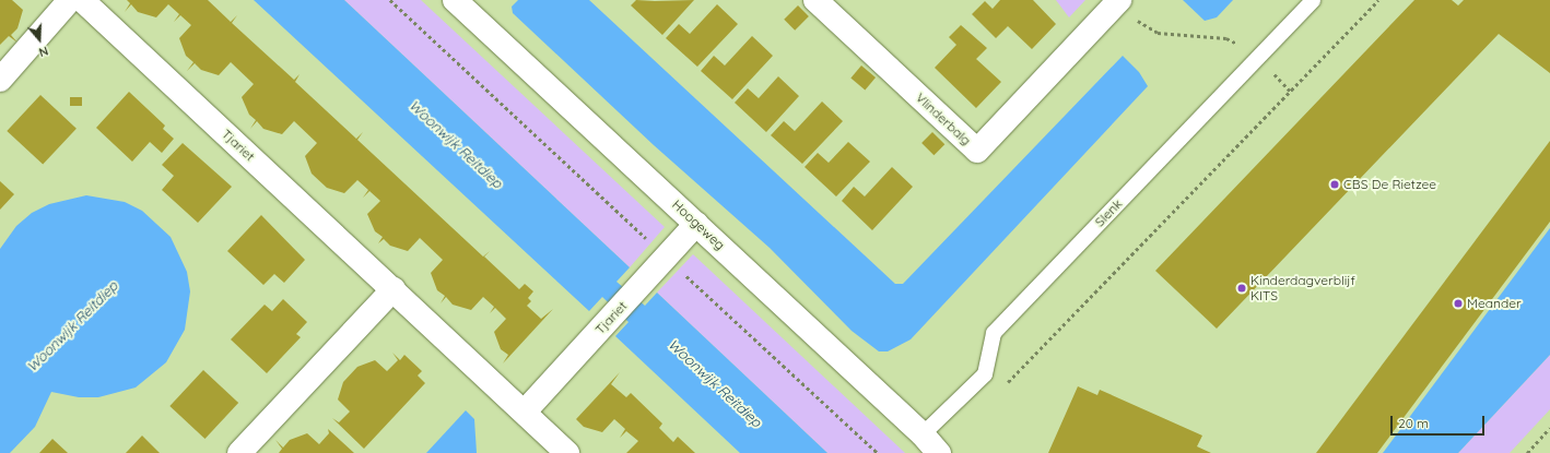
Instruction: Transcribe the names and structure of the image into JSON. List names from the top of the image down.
{
  "streets": {
    "street": ["Vlinderbalg", "Tjariet", "Hoogeweg"],
    "lane": ["Slenk"]
  },
  "crossings": [
    ["Tjariet", "Hoogeweg"],
    ["Slenk", "Hoogeweg"]
  ],
  "water": ["Woonwijk Reitdiep"],
  "places": ["CBS De Rietzee", "Kinderdagverblijf KITS", "Meander"],
  "scale_bar": "20 m",
  "north": "bottom"
}
